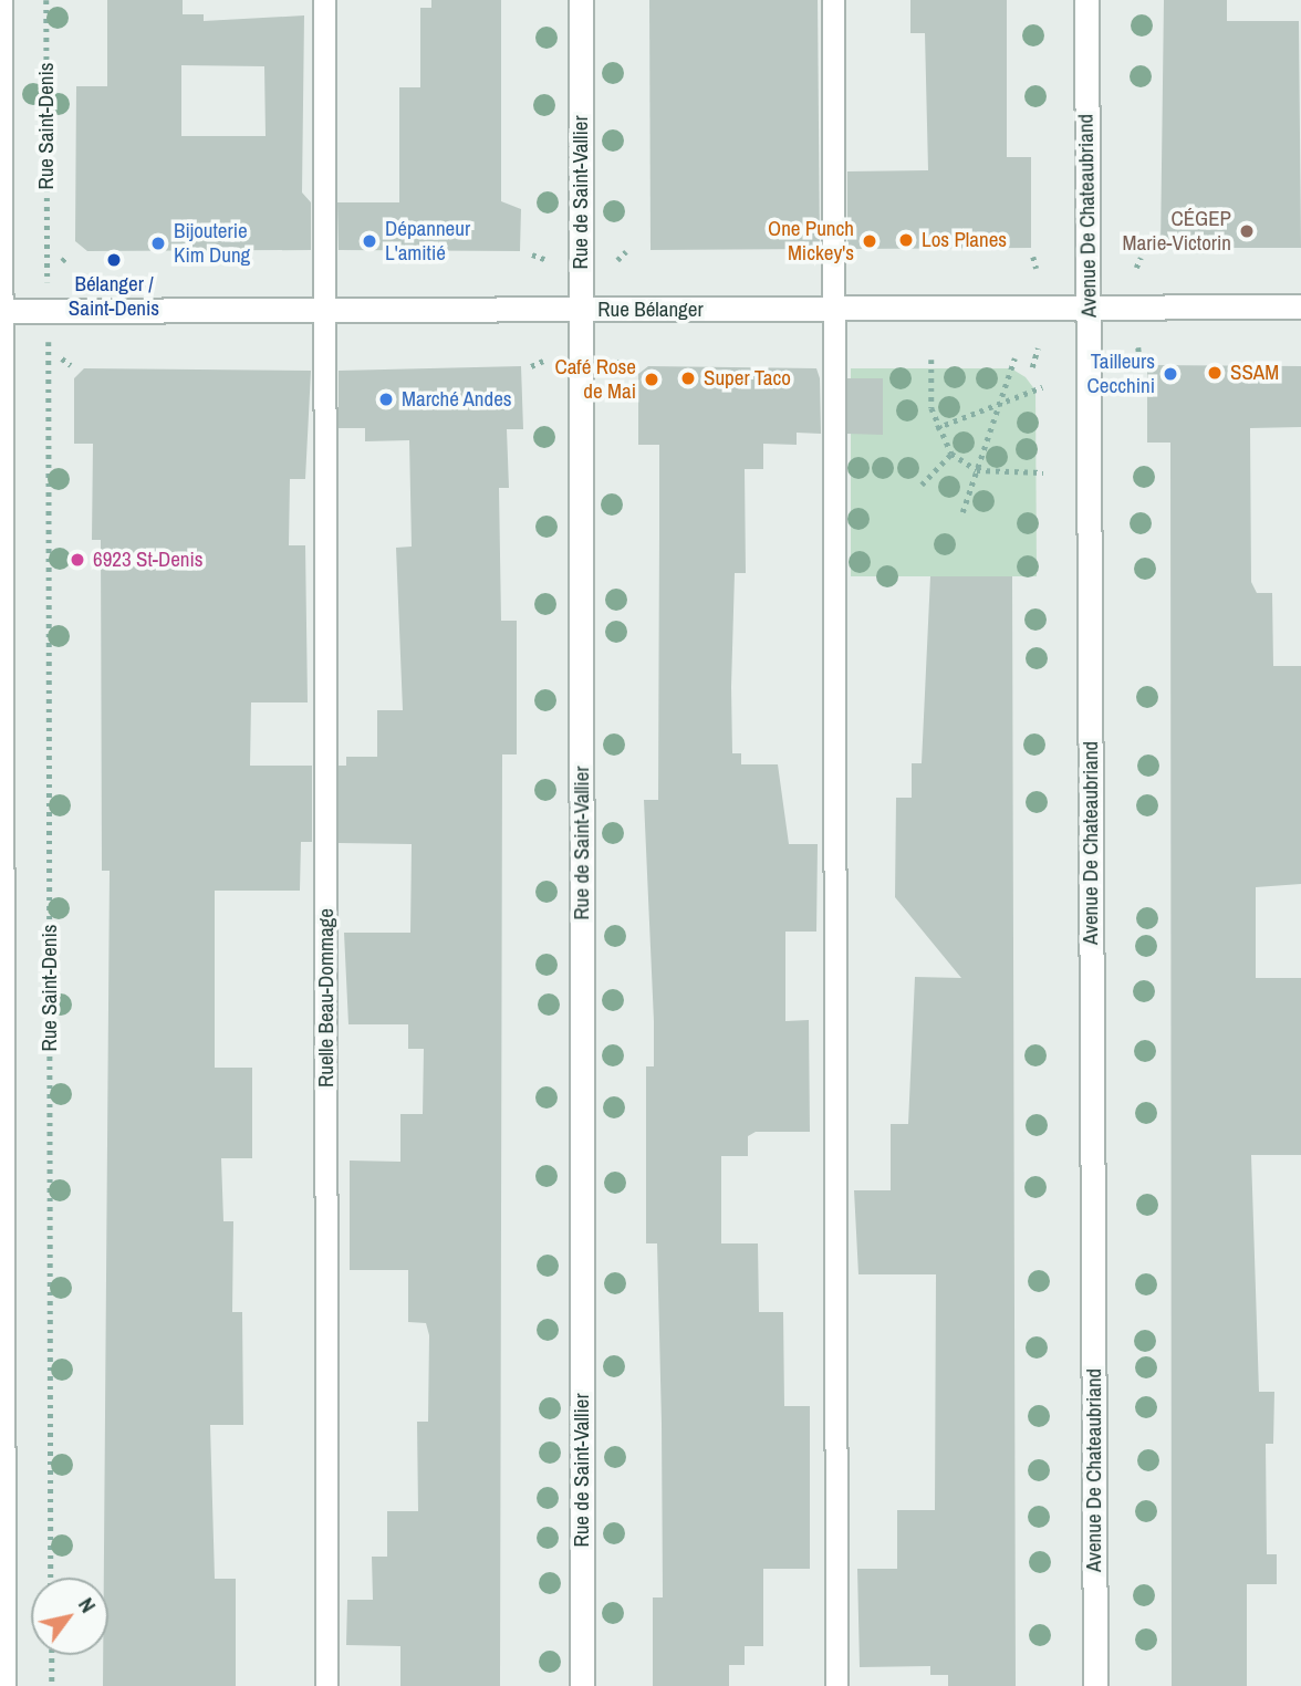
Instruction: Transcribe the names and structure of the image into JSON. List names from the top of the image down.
{
  "streets": {
    "street": ["Rue de Saint-Vallier", "Avenue De Chateaubriand", "Rue Bélanger"],
    "lane": ["Ruelle Beau-Dommage"],
    "path": ["Rue Saint-Denis"]
  },
  "crossings": [
    ["Rue de Saint-Vallier", "Rue Bélanger"],
    ["Avenue De Chateaubriand", "Rue Bélanger"],
    ["Rue Bélanger", "Ruelle Beau-Dommage"]
  ],
  "places": [
    "CÉGEP Marie-Victorin",
    "Los Planes",
    "Dépanneur L'amitié",
    "One Punch Mickey's",
    "Bijouterie Kim Dung",
    "Bélanger / Saint-Denis",
    "SSAM",
    "Tailleurs Cecchini",
    "Super Taco",
    "Café Rose de Mai",
    "Marché Andes",
    "6923 St-Denis"
  ],
  "north": "top right"
}
